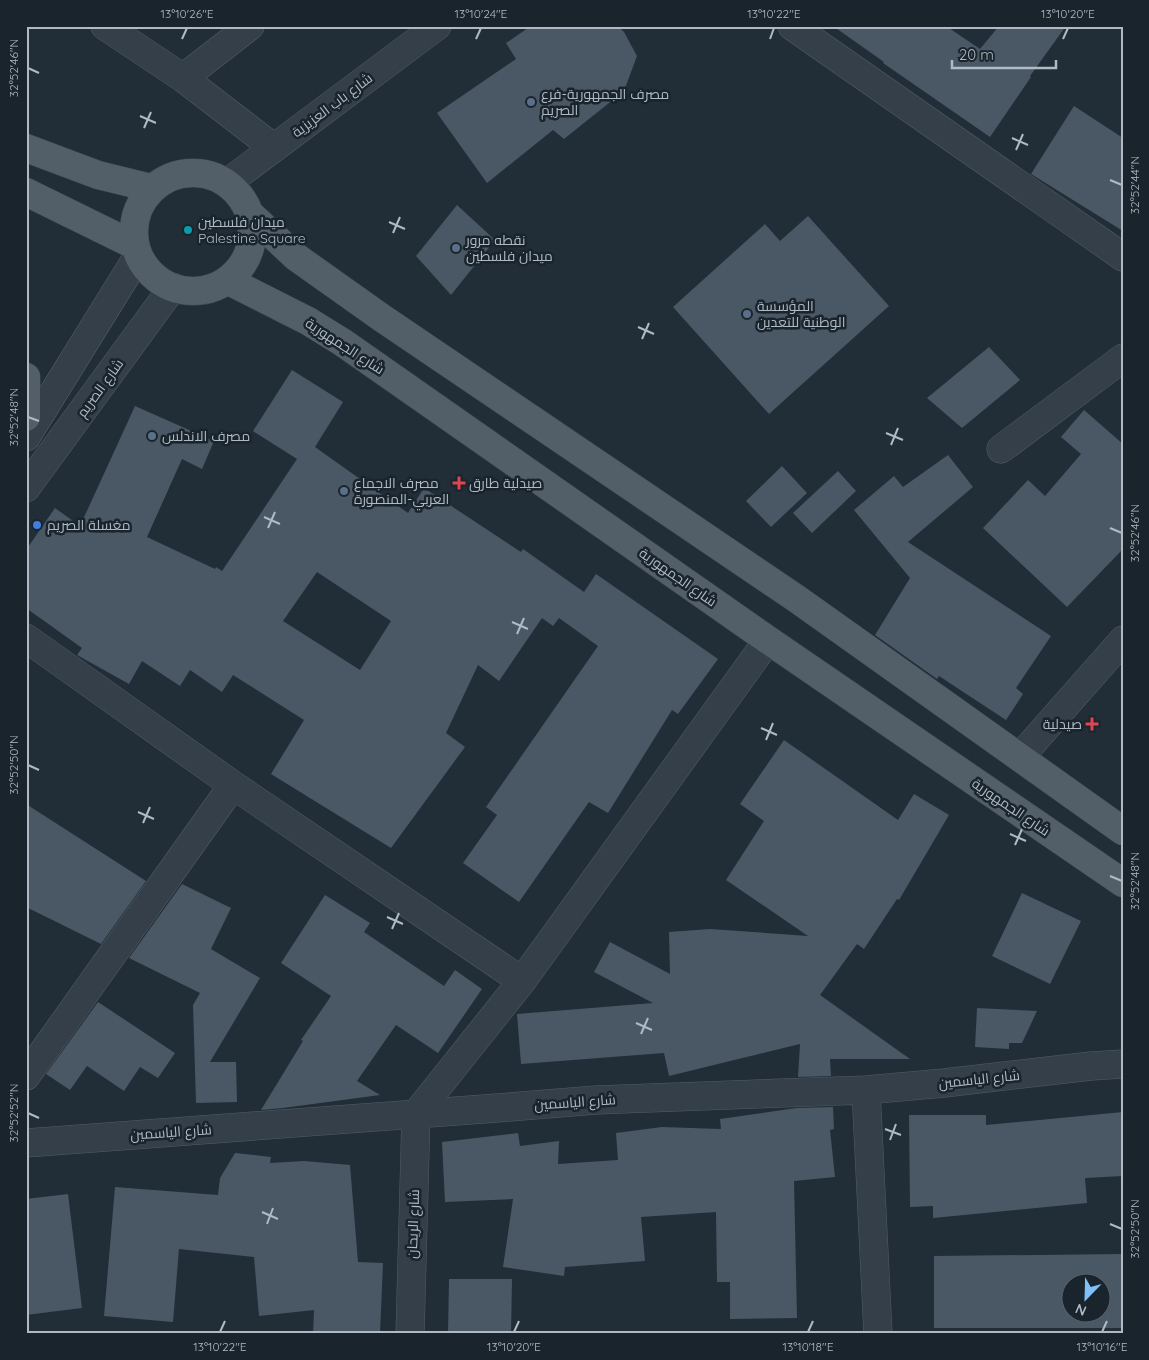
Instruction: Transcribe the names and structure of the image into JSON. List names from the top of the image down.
{
  "streets": {
    "main road": ["شارع الجمهورية"],
    "street": [
      "شارع باب العزيزية",
      "شارع الصريم",
      "شارع الياسمين",
      "شارع الريحان"
    ]
  },
  "crossings": [
    ["شارع باب العزيزية", "شارع الجمهورية"],
    ["شارع باب العزيزية", "شارع الصريم"],
    ["شارع الجمهورية", "شارع الصريم"],
    ["شارع الياسمين", "شارع الريحان"]
  ],
  "places": {
    "other": [
      "مصرف الجمهورية-فرع الصريم",
      "ميدان فلسطين Palestine Square",
      "نقطه مرور ميدان فلسطين",
      "المؤسسة الوطنية للتعدين",
      "مصرف الاندلس",
      "مصرف الاجماع العربي-المنصورة",
      "مغسلة الصريم"
    ],
    "health": ["صيدلية طارق", "صيدلية"]
  },
  "scale_bar": "20 m",
  "north": "bottom left",
  "coordinates": [
    "13°10'26\"E",
    "13°10'24\"E",
    "13°10'22\"E",
    "13°10'20\"E",
    "32°52'46\"N",
    "32°52'44\"N",
    "32°52'48\"N",
    "32°52'50\"N",
    "32°52'52\"N",
    "13°10'18\"E",
    "13°10'16\"E"
  ]
}
